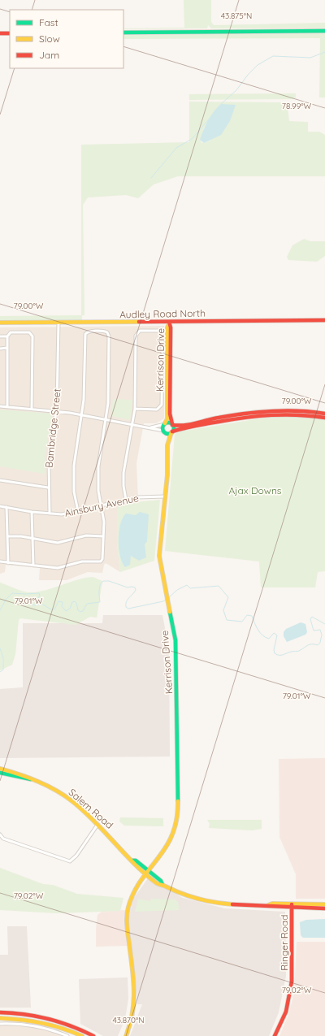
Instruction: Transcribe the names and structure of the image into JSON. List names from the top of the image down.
{
  "streets": {
    "street": [
      "Audley Road North",
      "Kerrison Drive",
      "Bambridge Street",
      "Ainsbury Avenue",
      "Salem Road",
      "Ringer Road"
    ]
  },
  "crossings": [
    ["Audley Road North", "Kerrison Drive"],
    ["Audley Road North", "Bambridge Street"],
    ["Kerrison Drive", "Ainsbury Avenue"],
    ["Kerrison Drive", "Salem Road"],
    ["Bambridge Street", "Ainsbury Avenue"],
    ["Salem Road", "Ringer Road"]
  ],
  "parks": ["Ajax Downs"],
  "legend": ["Fast", "Slow", "Jam"],
  "coordinates": [
    "43.875°N",
    "78.99°W",
    "79.00°W",
    "79.01°W",
    "79.02°W",
    "43.870°N"
  ]
}
